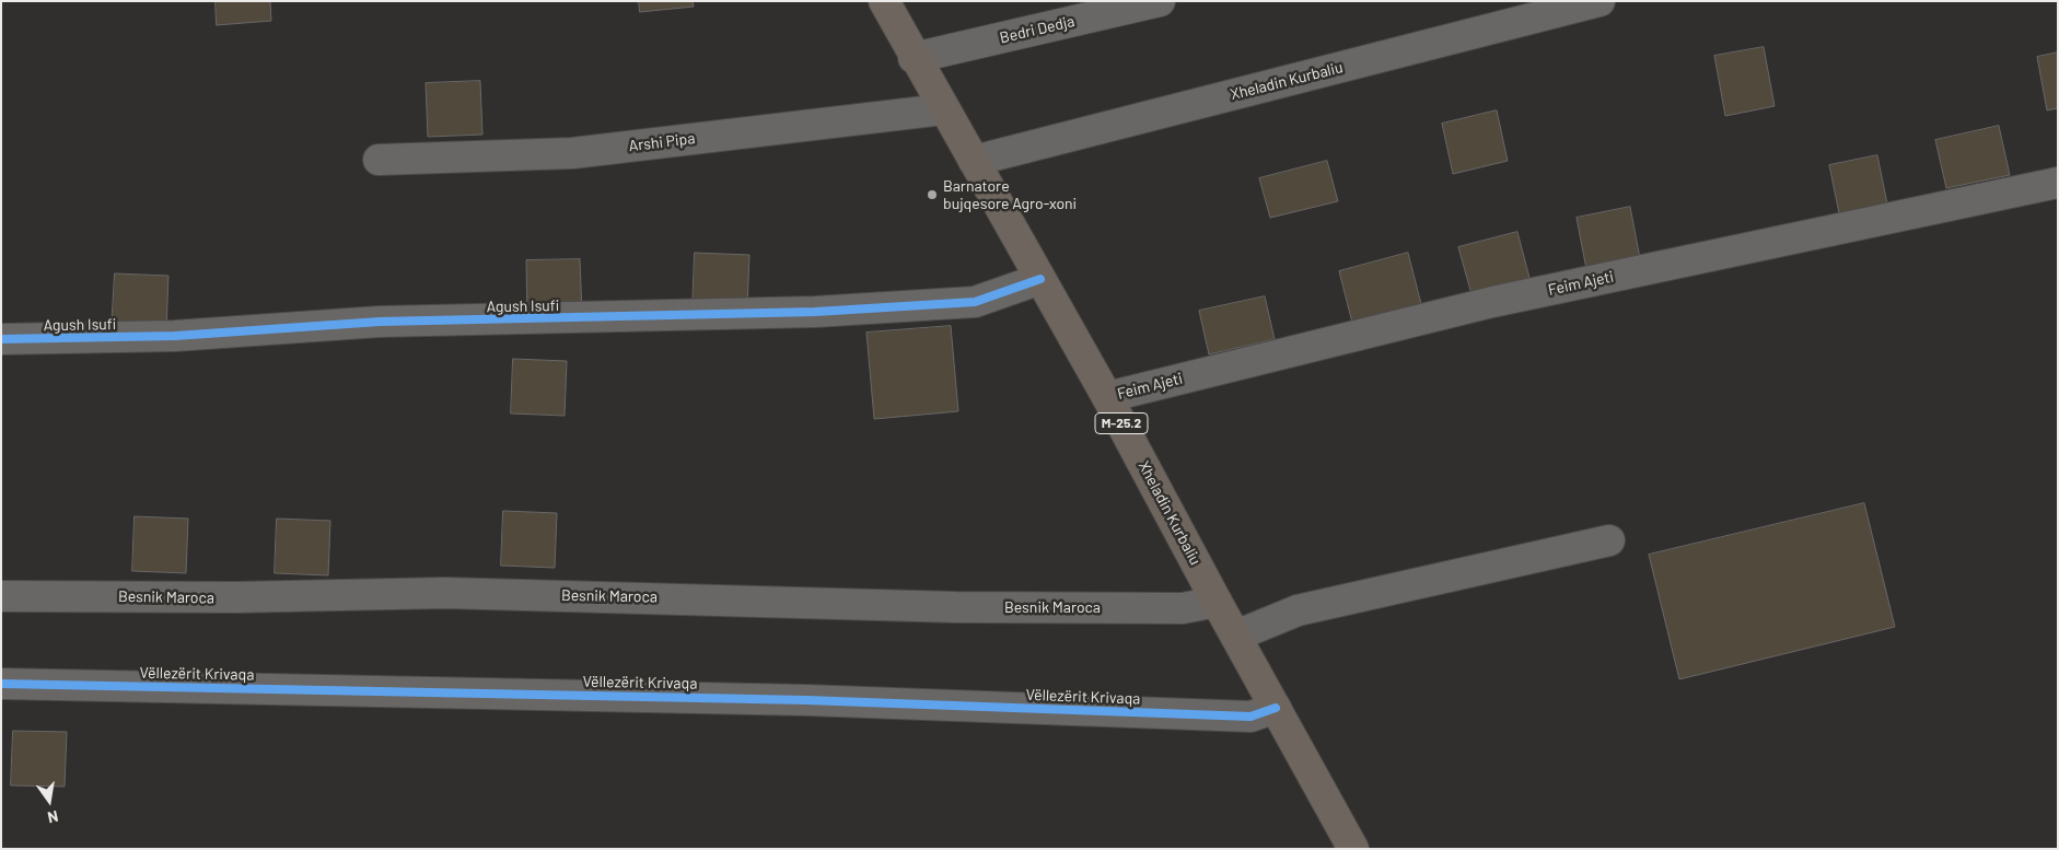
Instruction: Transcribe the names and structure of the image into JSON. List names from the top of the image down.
{
  "streets": {
    "main road": ["Xheladin Kurbaliu", "M-25.2"],
    "street": [
      "Bedri Dedja",
      "Arshi Pipa",
      "Feim Ajeti",
      "Agush Isufi",
      "Besnik Maroca",
      "Vëllezërit Krivaqa"
    ]
  },
  "crossings": [
    ["Bedri Dedja", "Xheladin Kurbaliu"],
    ["Xheladin Kurbaliu", "Arshi Pipa"],
    ["Xheladin Kurbaliu", "Feim Ajeti"],
    ["Xheladin Kurbaliu", "Agush Isufi"],
    ["Xheladin Kurbaliu", "Besnik Maroca"],
    ["Xheladin Kurbaliu", "Vëllezërit Krivaqa"]
  ],
  "places": ["Barnatore bujqesore Agro-xoni"],
  "north": "bottom"
}
